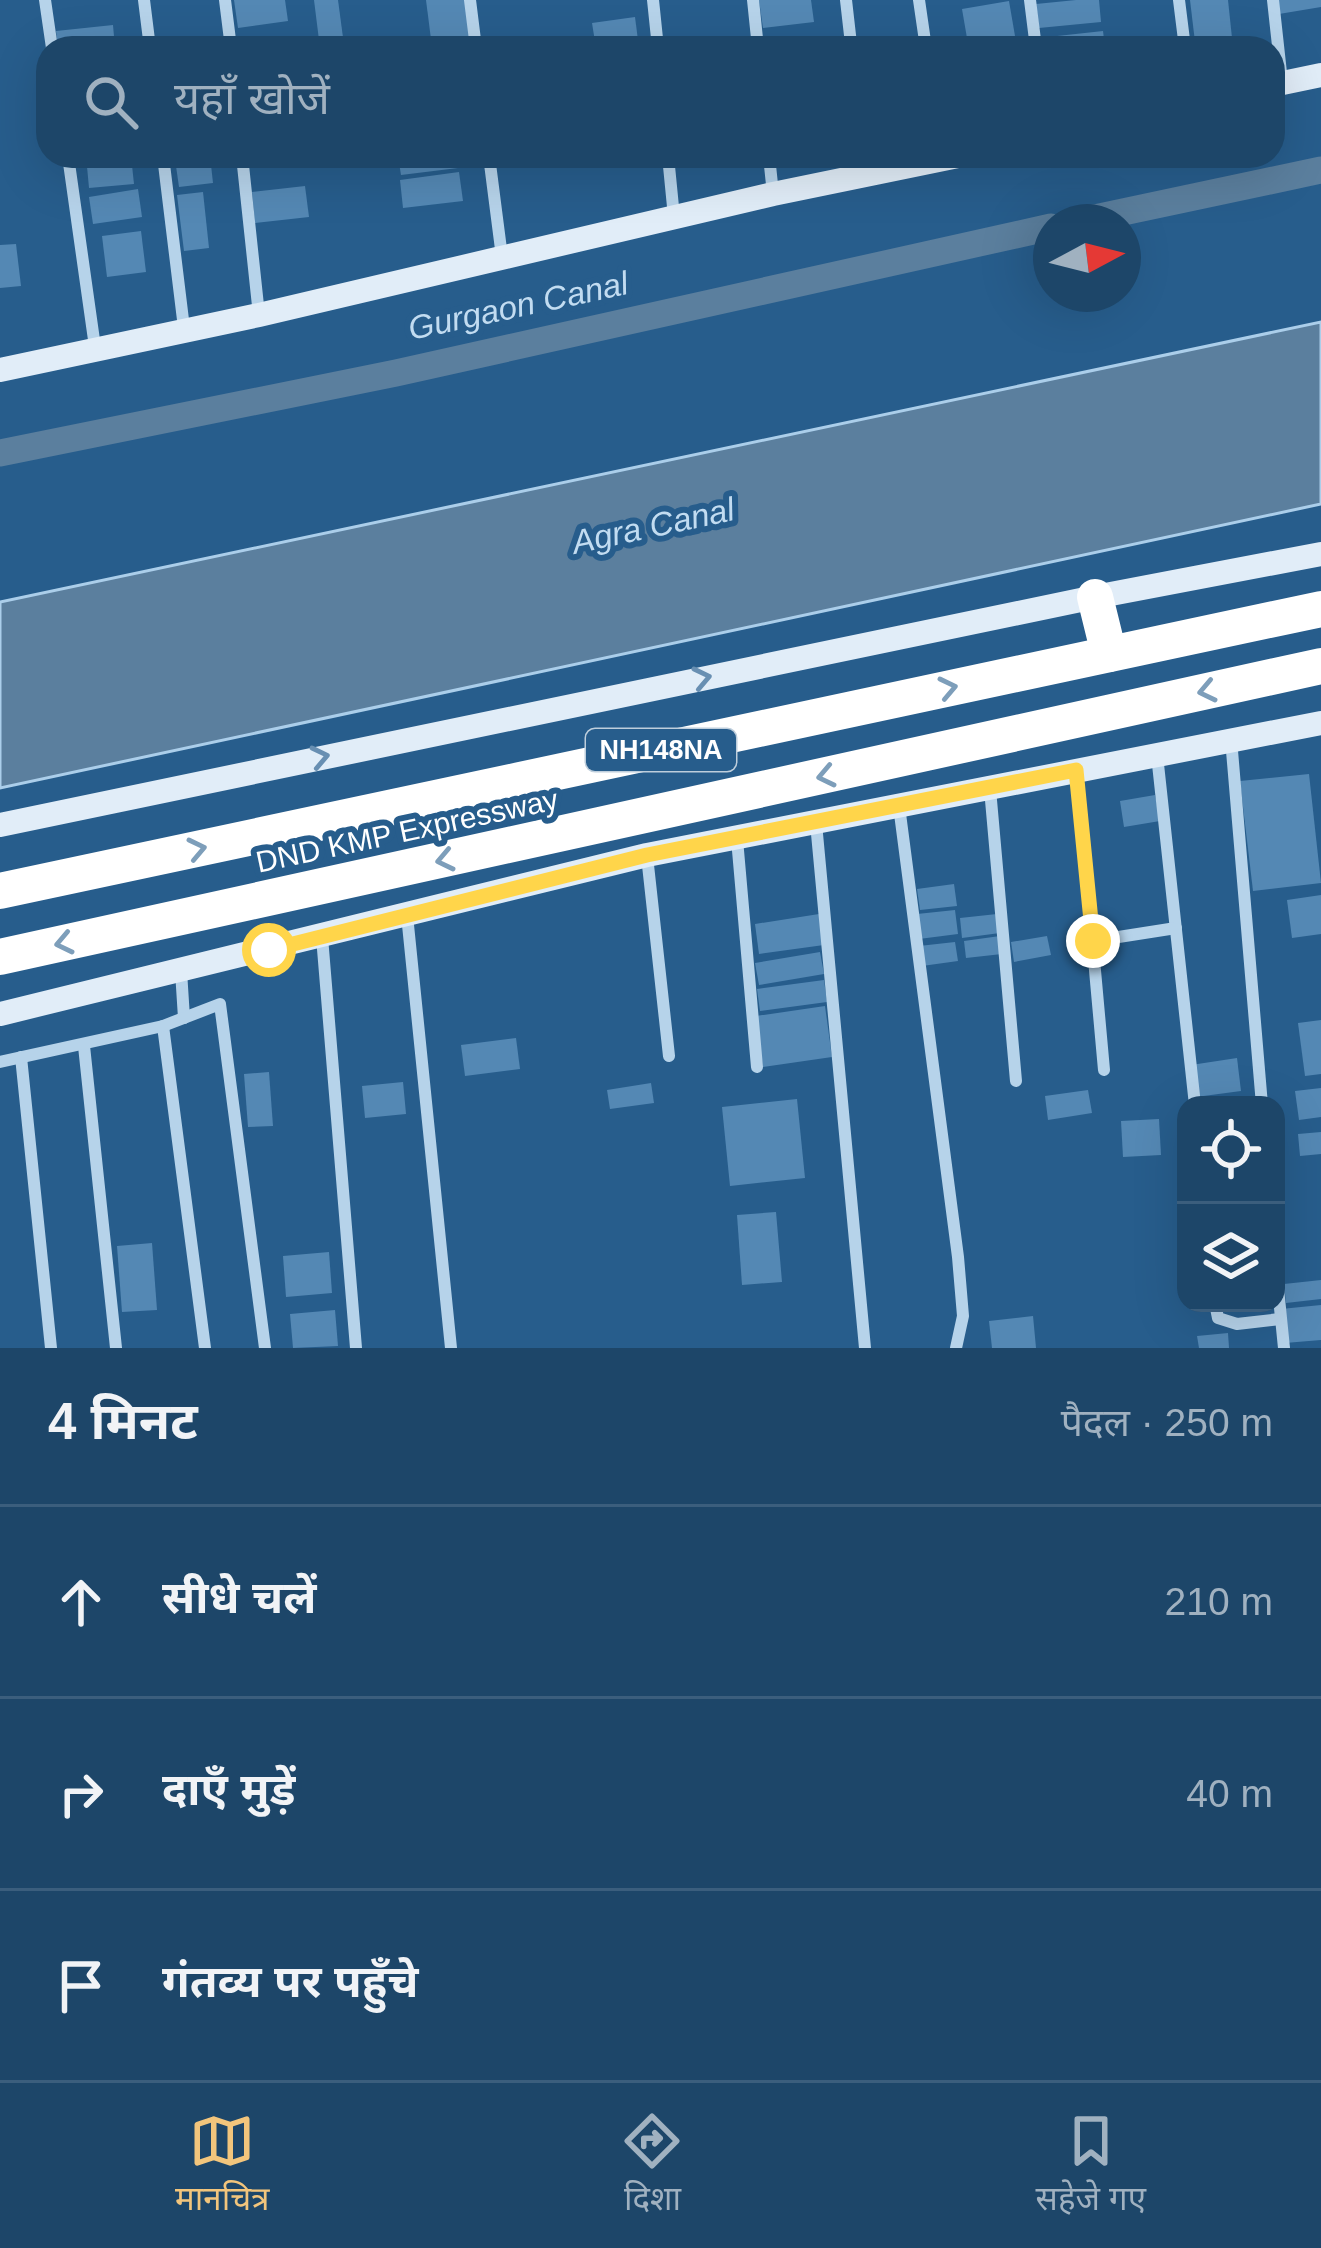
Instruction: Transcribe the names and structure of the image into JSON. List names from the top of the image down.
{
  "streets": {
    "highway": ["NH148NA", "DND KMP Expressway"]
  },
  "water": ["Gurgaon Canal", "Agra Canal"],
  "north": "right",
  "page": {
    "search": "यहाँ खोजें",
    "heading": ["4 मिनट", "पैदल · 250 m"],
    "list": [
      ["सीधे चलें", "210 m"],
      ["दाएँ मुड़ें", "40 m"],
      "गंतव्य पर पहुँचे"
    ],
    "nav": ["मानचित्र", "दिशा", "सहेजे गए"]
  }
}
